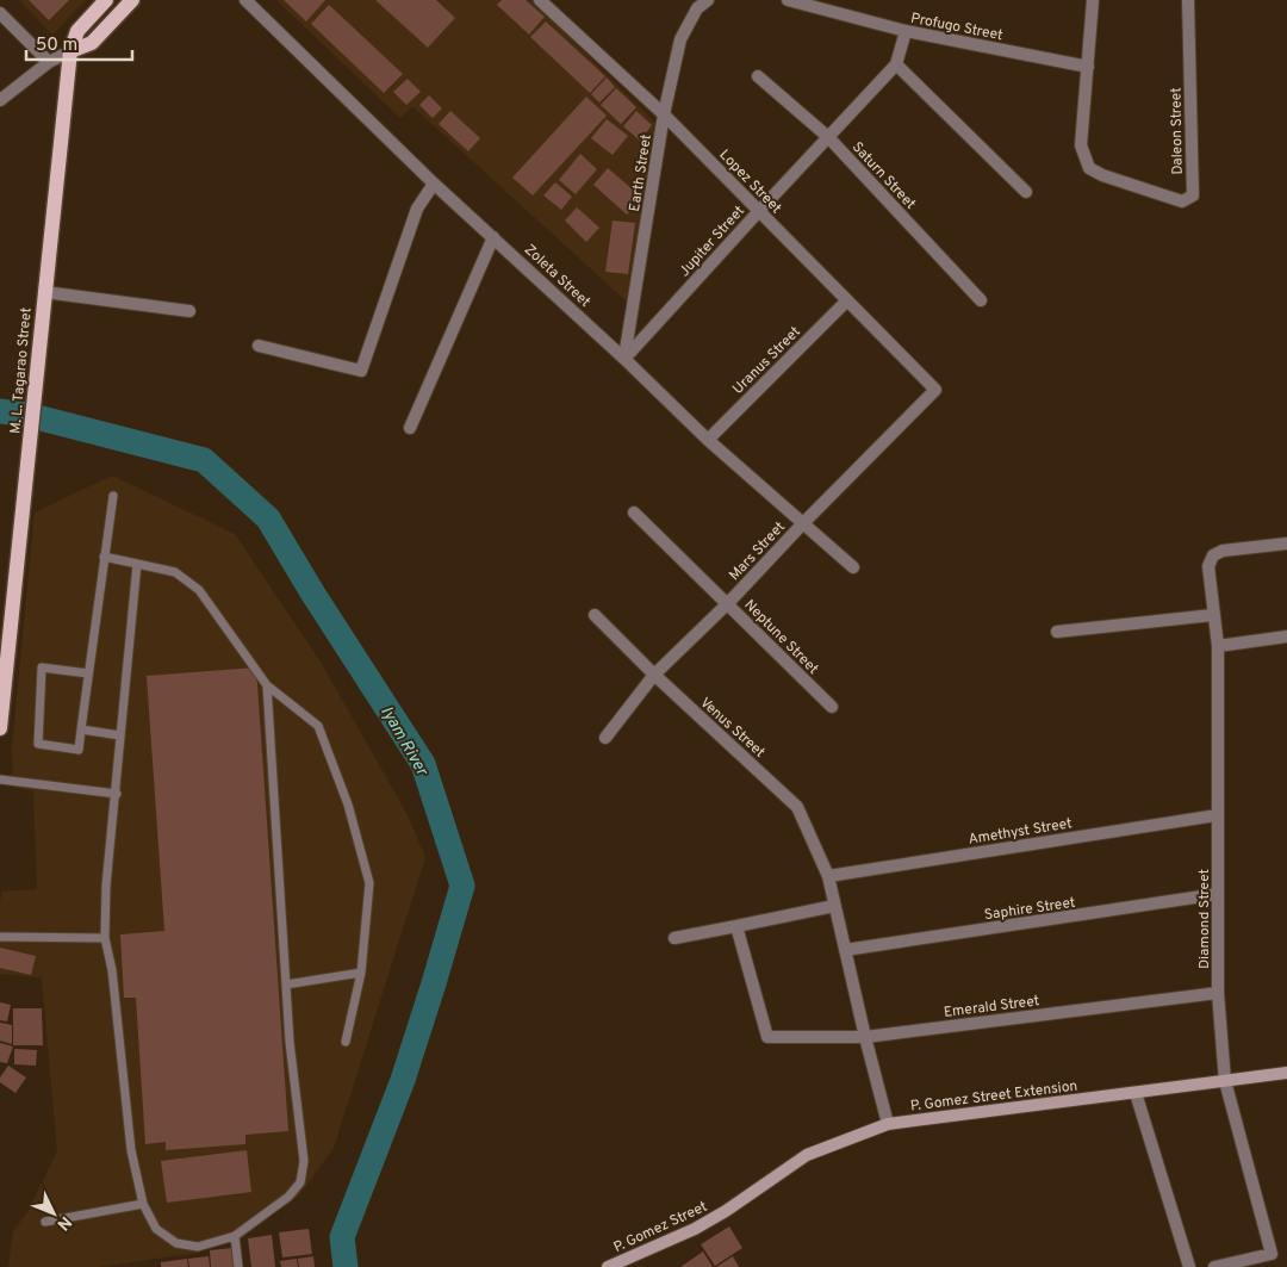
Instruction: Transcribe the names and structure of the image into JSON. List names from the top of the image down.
{
  "streets": {
    "main road": ["M. L. Tagarao Street", "P. Gomez Street Extension", "P. Gomez Street"],
    "street": [
      "Profugo Street",
      "Daleon Street",
      "Earth Street",
      "Saturn Street",
      "Lopez Street",
      "Jupiter Street",
      "Zoleta Street",
      "Uranus Street",
      "Mars Street",
      "Neptune Street",
      "Venus Street",
      "Amethyst Street",
      "Saphire Street",
      "Diamond Street",
      "Emerald Street"
    ]
  },
  "crossings": [
    ["Profugo Street", "Daleon Street"],
    ["Profugo Street", "Jupiter Street"],
    ["Earth Street", "Lopez Street"],
    ["Earth Street", "Jupiter Street"],
    ["Earth Street", "Zoleta Street"],
    ["Saturn Street", "Jupiter Street"],
    ["Lopez Street", "Jupiter Street"],
    ["Lopez Street", "Uranus Street"],
    ["Lopez Street", "Mars Street"],
    ["Jupiter Street", "Zoleta Street"],
    ["Zoleta Street", "Uranus Street"],
    ["Zoleta Street", "Mars Street"],
    ["Mars Street", "Neptune Street"],
    ["Mars Street", "Venus Street"],
    ["Venus Street", "Amethyst Street"],
    ["Venus Street", "Saphire Street"],
    ["Venus Street", "Emerald Street"],
    ["Venus Street", "P. Gomez Street Extension"],
    ["Amethyst Street", "Diamond Street"],
    ["Saphire Street", "Diamond Street"],
    ["Diamond Street", "Emerald Street"],
    ["Diamond Street", "P. Gomez Street Extension"],
    ["P. Gomez Street Extension", "P. Gomez Street"]
  ],
  "water": ["Iyam River"],
  "scale_bar": "50 m",
  "north": "bottom right"
}
